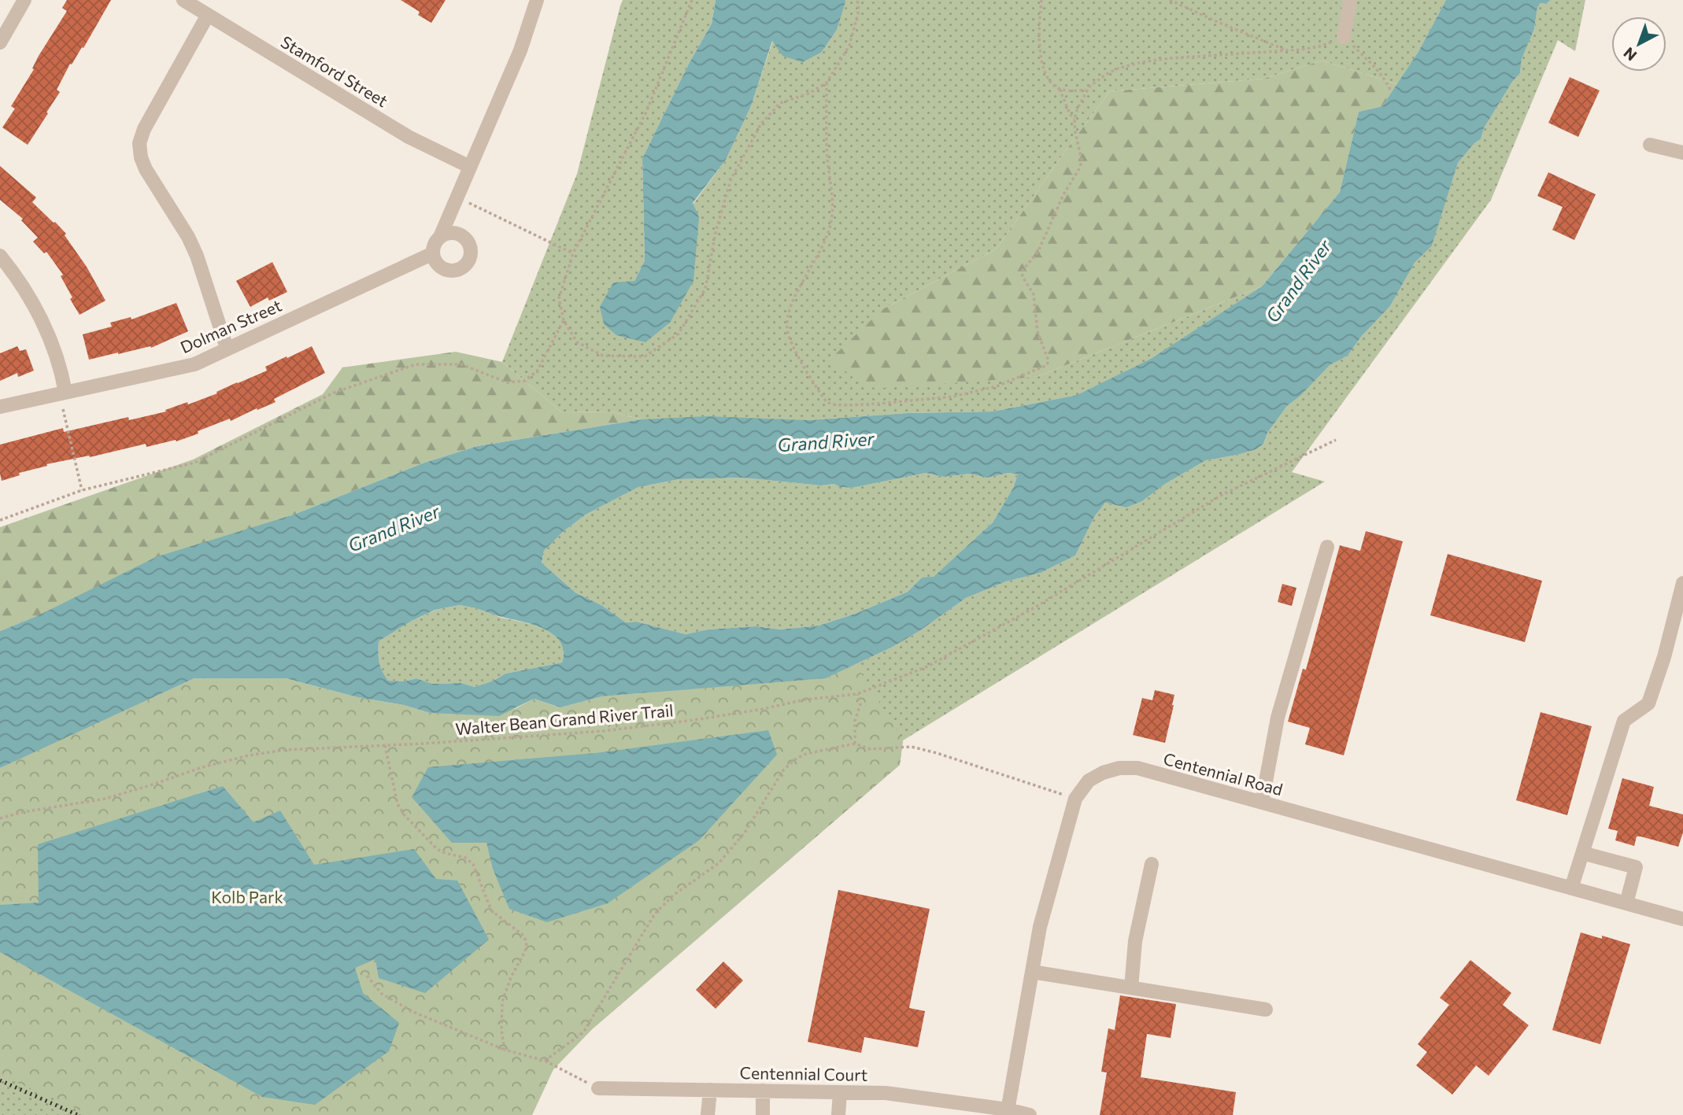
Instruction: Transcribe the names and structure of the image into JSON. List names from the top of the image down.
{
  "streets": {
    "street": [
      "Stamford Street",
      "Dolman Street",
      "Centennial Road",
      "Centennial Court"
    ],
    "path": ["Walter Bean Grand River Trail"]
  },
  "crossings": [
    ["Centennial Road", "Centennial Court"]
  ],
  "water": ["Grand River"],
  "parks": ["Kolb Park"],
  "north": "bottom left"
}
